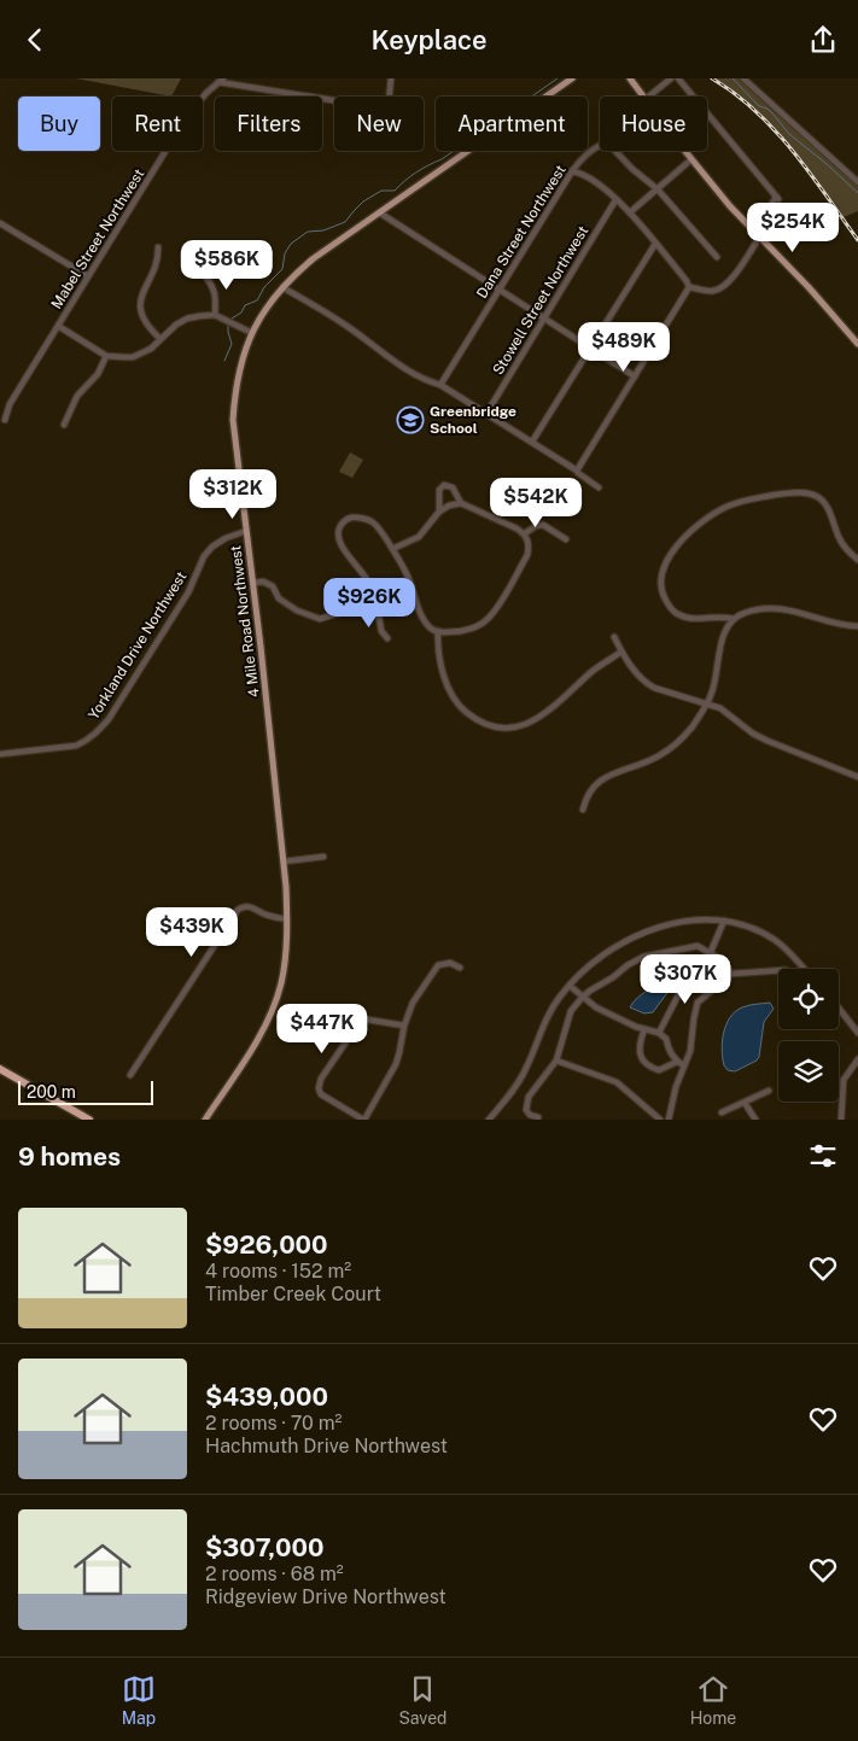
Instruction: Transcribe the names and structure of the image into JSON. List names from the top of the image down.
{
  "streets": {
    "main road": ["4 Mile Road Northwest"],
    "street": [
      "Dana Street Northwest",
      "Mabel Street Northwest",
      "Stowell Street Northwest",
      "Yorkland Drive Northwest"
    ]
  },
  "crossings": [
    ["4 Mile Road Northwest", "Yorkland Drive Northwest"]
  ],
  "places": {
    "school or university": ["Greenbridge School"]
  },
  "scale_bar": "200 m",
  "page": {
    "header": "Keyplace",
    "chip": [
      "Buy",
      "Rent",
      "Filters",
      "New",
      "Apartment",
      "House"
    ],
    "price": [
      "$254K",
      "$586K",
      "$489K",
      "$312K",
      "$542K",
      "$926K",
      "$439K",
      "$307K",
      "$447K"
    ],
    "scale": "200 m",
    "heading": "9 homes",
    "list": [
      {
        "name": "$926,000",
        "note": "4 rooms · 152 m² · Timber Creek Court"
      },
      {
        "name": "$439,000",
        "note": "2 rooms · 70 m² · Hachmuth Drive Northwest"
      },
      {
        "name": "$307,000",
        "note": "2 rooms · 68 m² · Ridgeview Drive Northwest"
      }
    ],
    "tabs": ["Map", "Saved", "Home"]
  }
}
